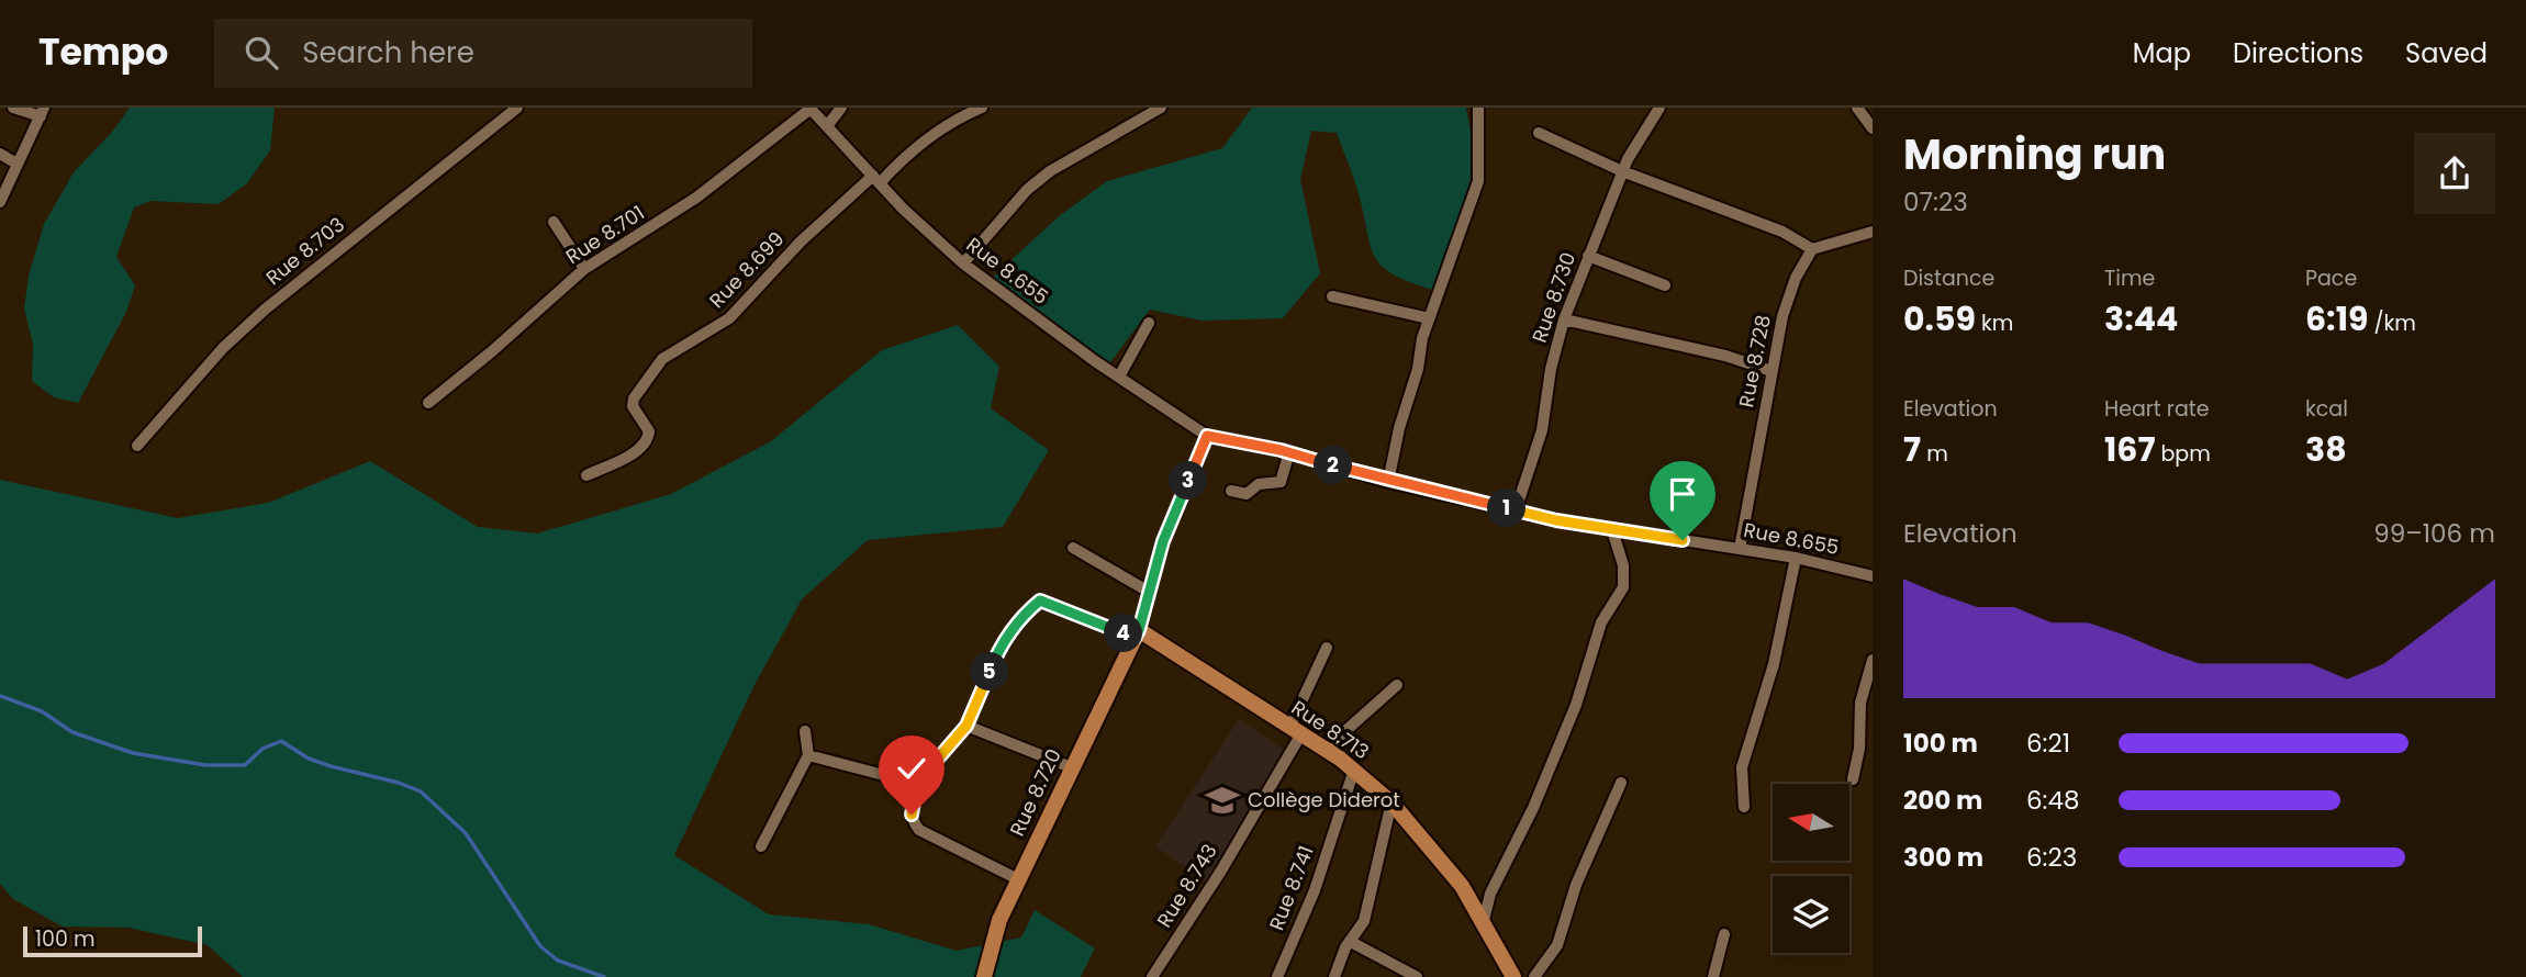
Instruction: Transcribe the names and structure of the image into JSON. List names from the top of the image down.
{
  "streets": {
    "main road": ["Rue 8.713", "Rue 8.720"],
    "street": [
      "Rue 8.701",
      "Rue 8.703",
      "Rue 8.699",
      "Rue 8.655",
      "Rue 8.730",
      "Rue 8.728",
      "Rue 8.743",
      "Rue 8.741"
    ]
  },
  "crossings": [
    ["Rue 8.701", "Rue 8.655"],
    ["Rue 8.699", "Rue 8.655"],
    ["Rue 8.655", "Rue 8.730"],
    ["Rue 8.655", "Rue 8.728"],
    ["Rue 8.713", "Rue 8.720"],
    ["Rue 8.713", "Rue 8.743"],
    ["Rue 8.713", "Rue 8.741"]
  ],
  "places": {
    "school or university": ["Collège Diderot"]
  },
  "scale_bar": "100 m",
  "north": "left",
  "page": {
    "header": "Tempo",
    "search": "Search here",
    "nav": ["Map", "Directions", "Saved"],
    "heading": ["Morning run", "07:23"],
    "stats": [
      ["Distance", "0.59 km"],
      ["Time", "3:44"],
      ["Pace", "6:19 /km"],
      ["Elevation", "7 m"],
      ["Heart rate", "167 bpm"],
      ["kcal", "38"]
    ],
    "pins": [
      "2",
      "3",
      "1",
      "4",
      "5"
    ],
    "chart": ["Elevation", "99–106 m"],
    "list": [
      {
        "name": "100 m",
        "note": "6:21"
      },
      {
        "name": "200 m",
        "note": "6:48"
      },
      {
        "name": "300 m",
        "note": "6:23"
      }
    ],
    "scale": "100 m"
  }
}
